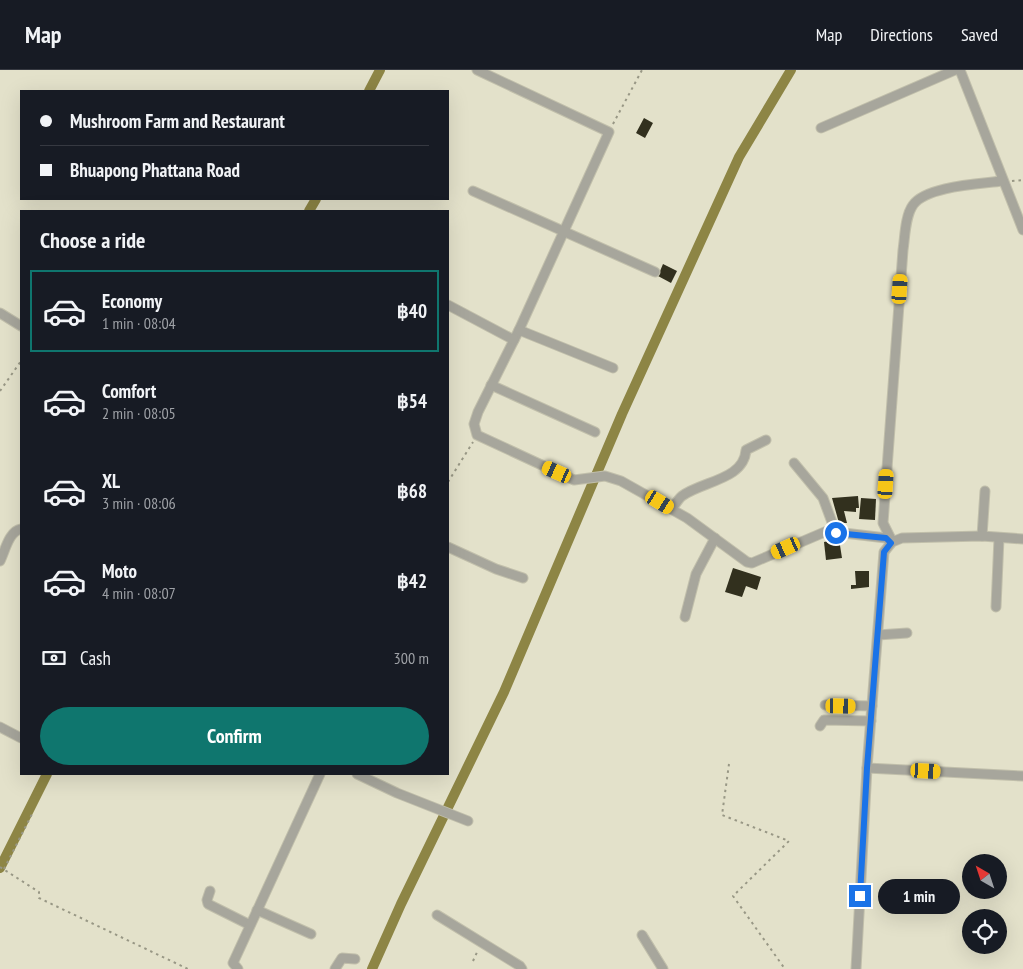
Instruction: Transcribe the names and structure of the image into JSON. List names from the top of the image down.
{
  "north": "top left",
  "page": {
    "header": "Map",
    "nav": ["Map", "Directions", "Saved"],
    "banner": ["Mushroom Farm and Restaurant", "Bhuapong Phattana Road"],
    "heading": "Choose a ride",
    "list": [
      {
        "name": "Economy",
        "note": "1 min · 08:04",
        "value": "฿40"
      },
      {
        "name": "Comfort",
        "note": "2 min · 08:05",
        "value": "฿54"
      },
      {
        "name": "XL",
        "note": "3 min · 08:06",
        "value": "฿68"
      },
      {
        "name": "Moto",
        "note": "4 min · 08:07",
        "value": "฿42"
      }
    ],
    "pay": ["Cash", "300 m"],
    "buttons": "Confirm",
    "bubble": "1 min"
  }
}
